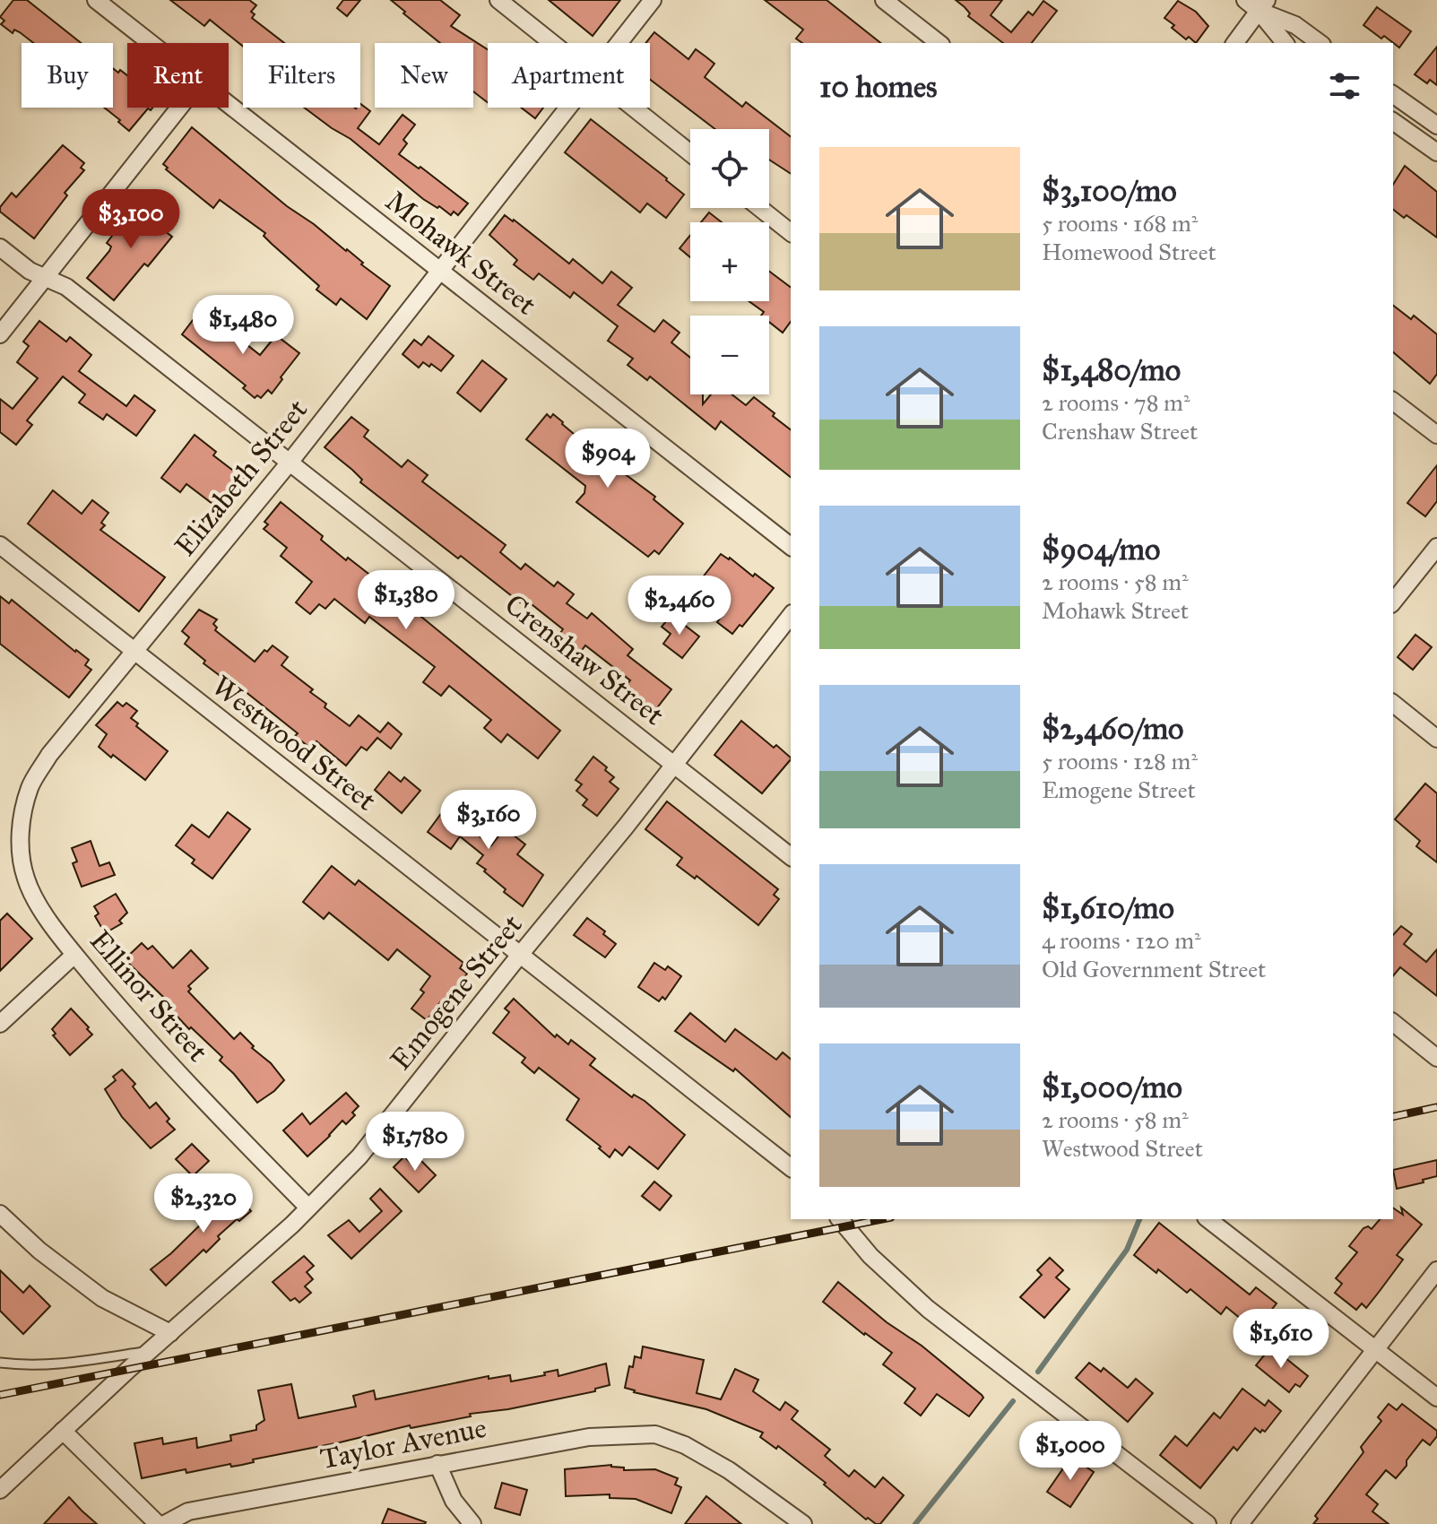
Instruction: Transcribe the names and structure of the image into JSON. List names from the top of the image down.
{
  "streets": {
    "street": [
      "Mohawk Street",
      "Elizabeth Street",
      "Crenshaw Street",
      "Westwood Street",
      "Emogene Street",
      "Ellinor Street",
      "Taylor Avenue"
    ]
  },
  "crossings": [
    ["Mohawk Street", "Elizabeth Street"],
    ["Elizabeth Street", "Crenshaw Street"],
    ["Elizabeth Street", "Westwood Street"],
    ["Elizabeth Street", "Ellinor Street"],
    ["Crenshaw Street", "Emogene Street"],
    ["Westwood Street", "Emogene Street"],
    ["Emogene Street", "Ellinor Street"]
  ],
  "page": {
    "chip": [
      "Buy",
      "Rent",
      "Filters",
      "New",
      "Apartment"
    ],
    "heading": "10 homes",
    "map_buttons": ["+", "−"],
    "list": [
      {
        "name": "$3,100/mo",
        "note": "5 rooms · 168 m² · Homewood Street"
      },
      {
        "name": "$1,480/mo",
        "note": "2 rooms · 78 m² · Crenshaw Street"
      },
      {
        "name": "$904/mo",
        "note": "2 rooms · 58 m² · Mohawk Street"
      },
      {
        "name": "$2,460/mo",
        "note": "5 rooms · 128 m² · Emogene Street"
      },
      {
        "name": "$1,610/mo",
        "note": "4 rooms · 120 m² · Old Government Street"
      },
      {
        "name": "$1,000/mo",
        "note": "2 rooms · 58 m² · Westwood Street"
      }
    ],
    "price": [
      "$3,100",
      "$1,480",
      "$904",
      "$1,380",
      "$2,460",
      "$3,160",
      "$1,780",
      "$2,320",
      "$1,610",
      "$1,000"
    ]
  }
}
